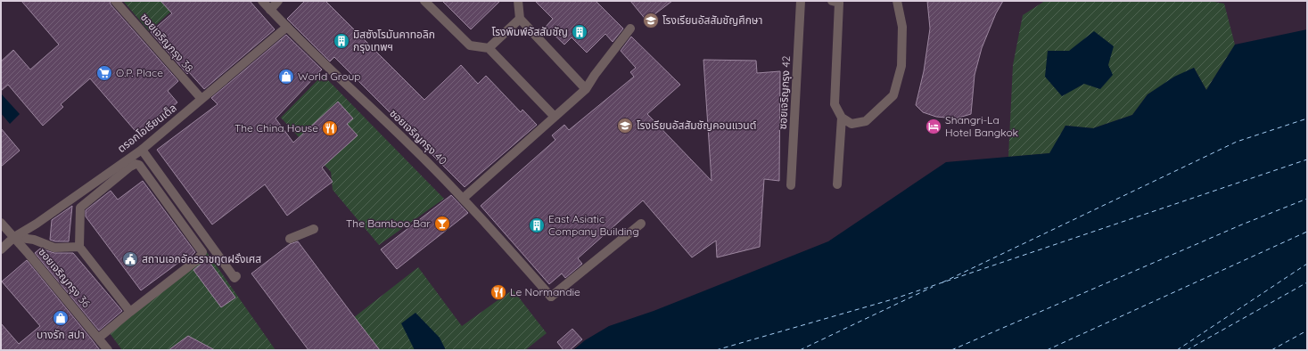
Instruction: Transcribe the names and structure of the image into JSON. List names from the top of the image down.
{
  "streets": {
    "street": [
      "ซอยเจริญกรุง 38",
      "ซอยเจริญกรุง 42",
      "ตรอกโอเรียนเต็ล",
      "ซอยเจริญกรุง 40",
      "ซอยเจริญกรุง 36"
    ]
  },
  "crossings": [
    ["ซอยเจริญกรุง 38", "ตรอกโอเรียนเต็ล"],
    ["ตรอกโอเรียนเต็ล", "ซอยเจริญกรุง 40"],
    ["ตรอกโอเรียนเต็ล", "ซอยเจริญกรุง 36"]
  ],
  "places": {
    "school or university": ["โรงเรียนอัสสัมชัญศึกษา", "โรงเรียนอัสสัมชัญคอนแวนต์"],
    "building": ["โรงพิมพ์อัสสัมชัญ", "มิสซังโรมันคาทอลิก กรุงเทพฯ", "East Asiatic Company Building"],
    "supermarket": ["O.P. Place"],
    "shop": ["World Group", "บางรัก สปา"],
    "hotel": ["Shangri-La Hotel Bangkok"],
    "restaurant": ["The China House", "Le Normandie"],
    "bar": ["The Bamboo Bar"],
    "public building": ["สถานเอกอัครราชทูตฝรั่งเศส"]
  }
}
